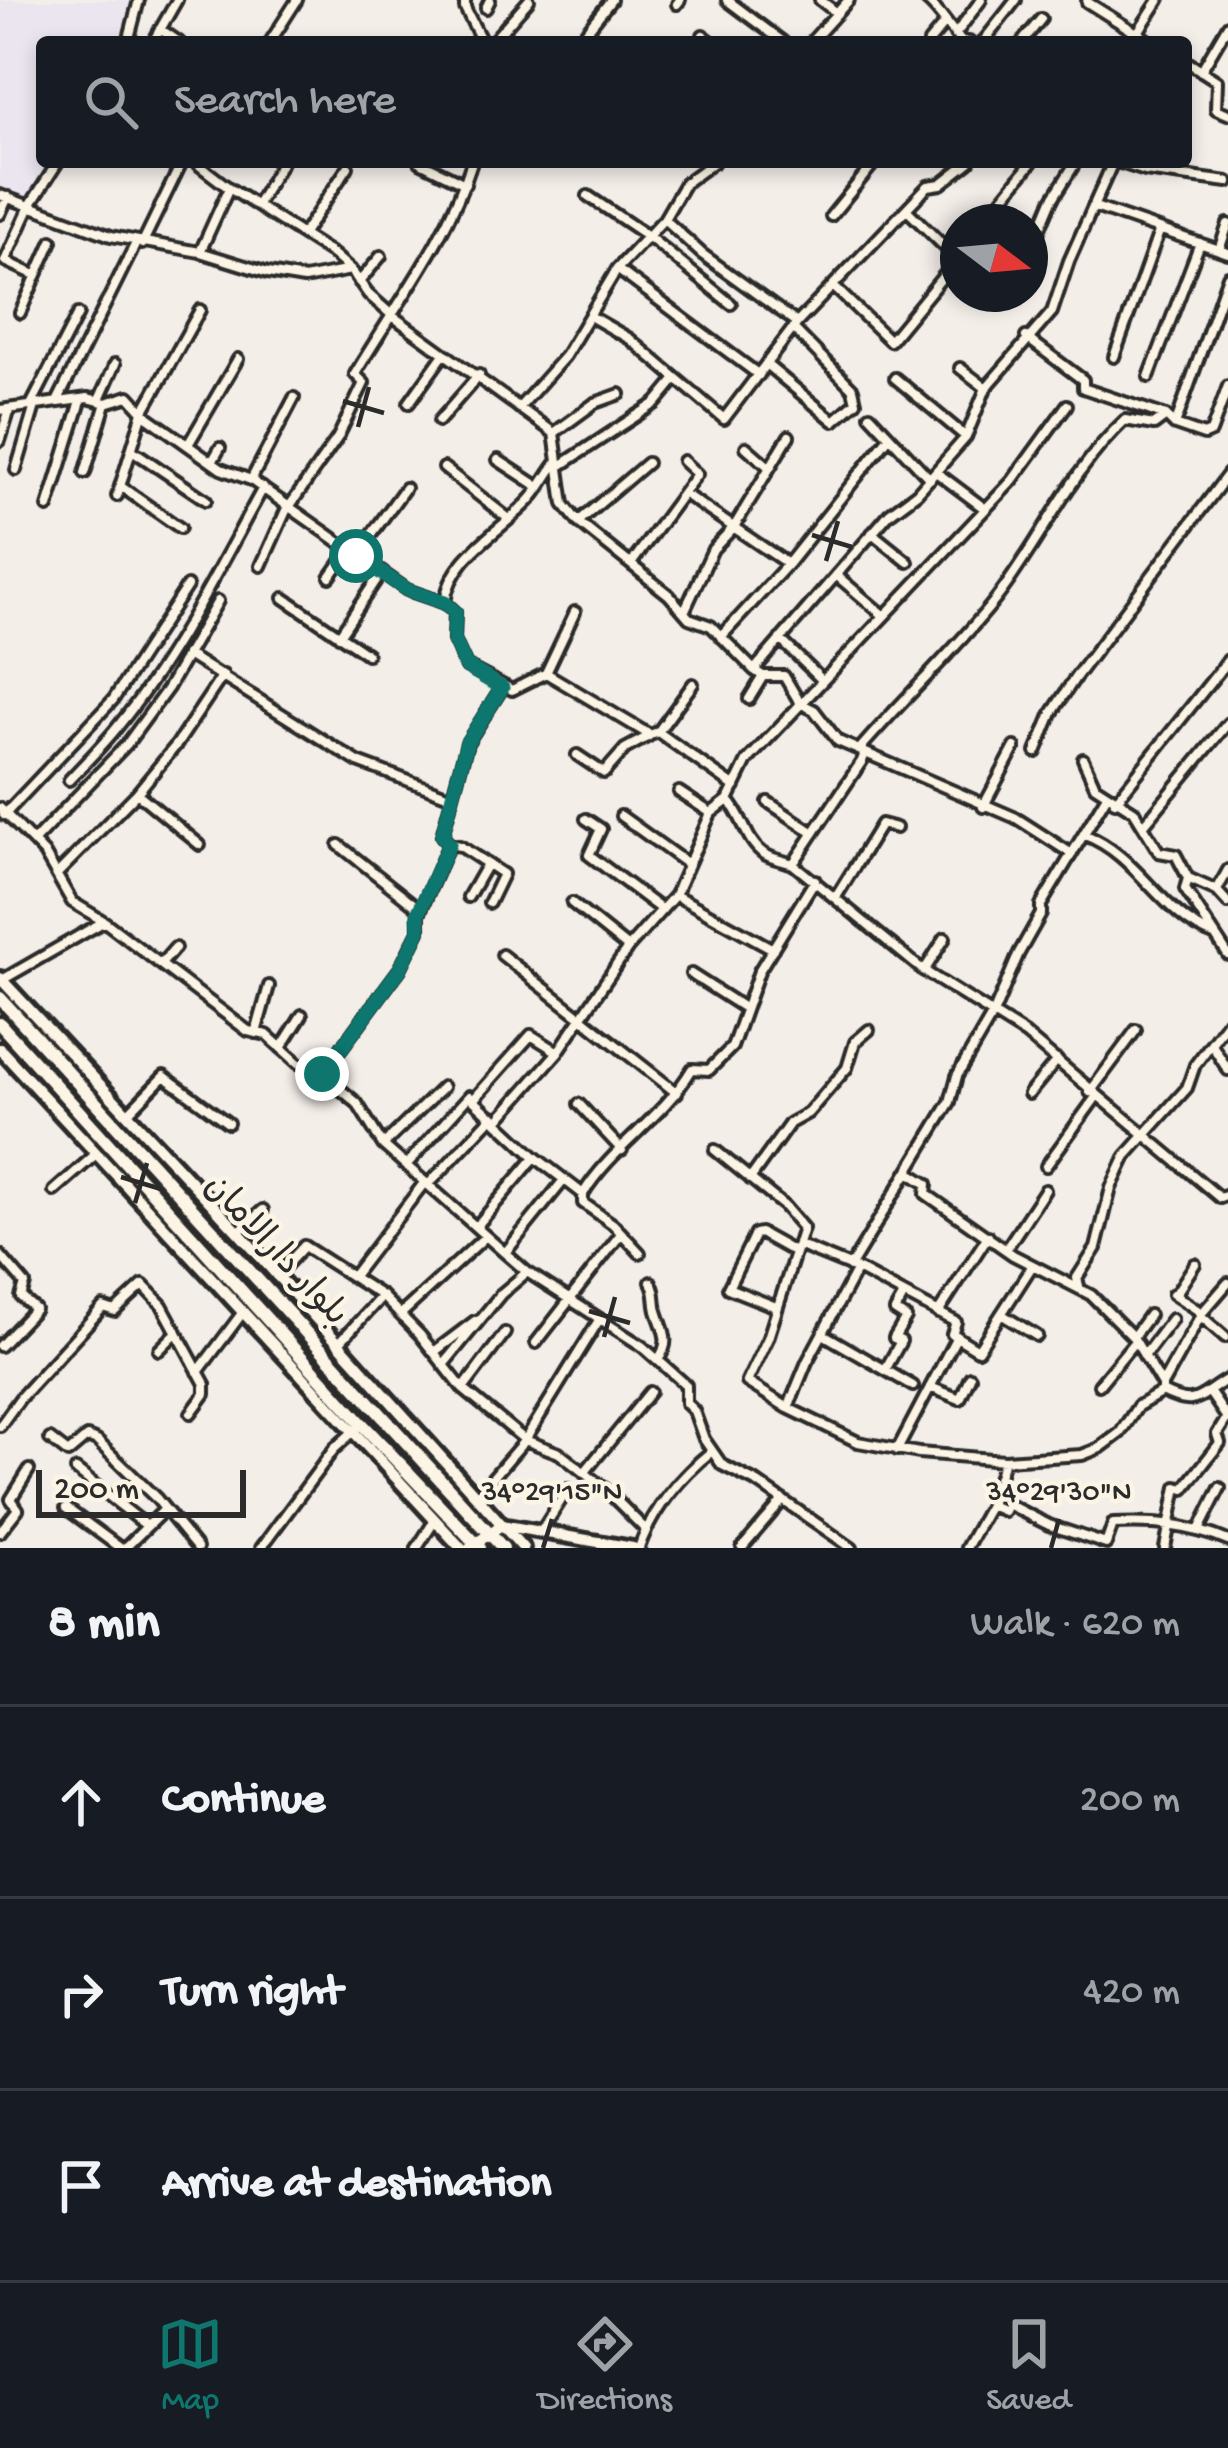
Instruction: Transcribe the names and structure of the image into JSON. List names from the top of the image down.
{
  "streets": {
    "main road": ["بلوار دارالامان"]
  },
  "scale_bar": "200 m",
  "north": "right",
  "page": {
    "search": "Search here",
    "scale": "200 m",
    "heading": ["8 min", "Walk · 620 m"],
    "list": [
      ["Continue", "200 m"],
      ["Turn right", "420 m"],
      "Arrive at destination"
    ],
    "nav": ["Map", "Directions", "Saved"]
  },
  "coordinates": ["34°29'15\"N", "34°29'30\"N"]
}
